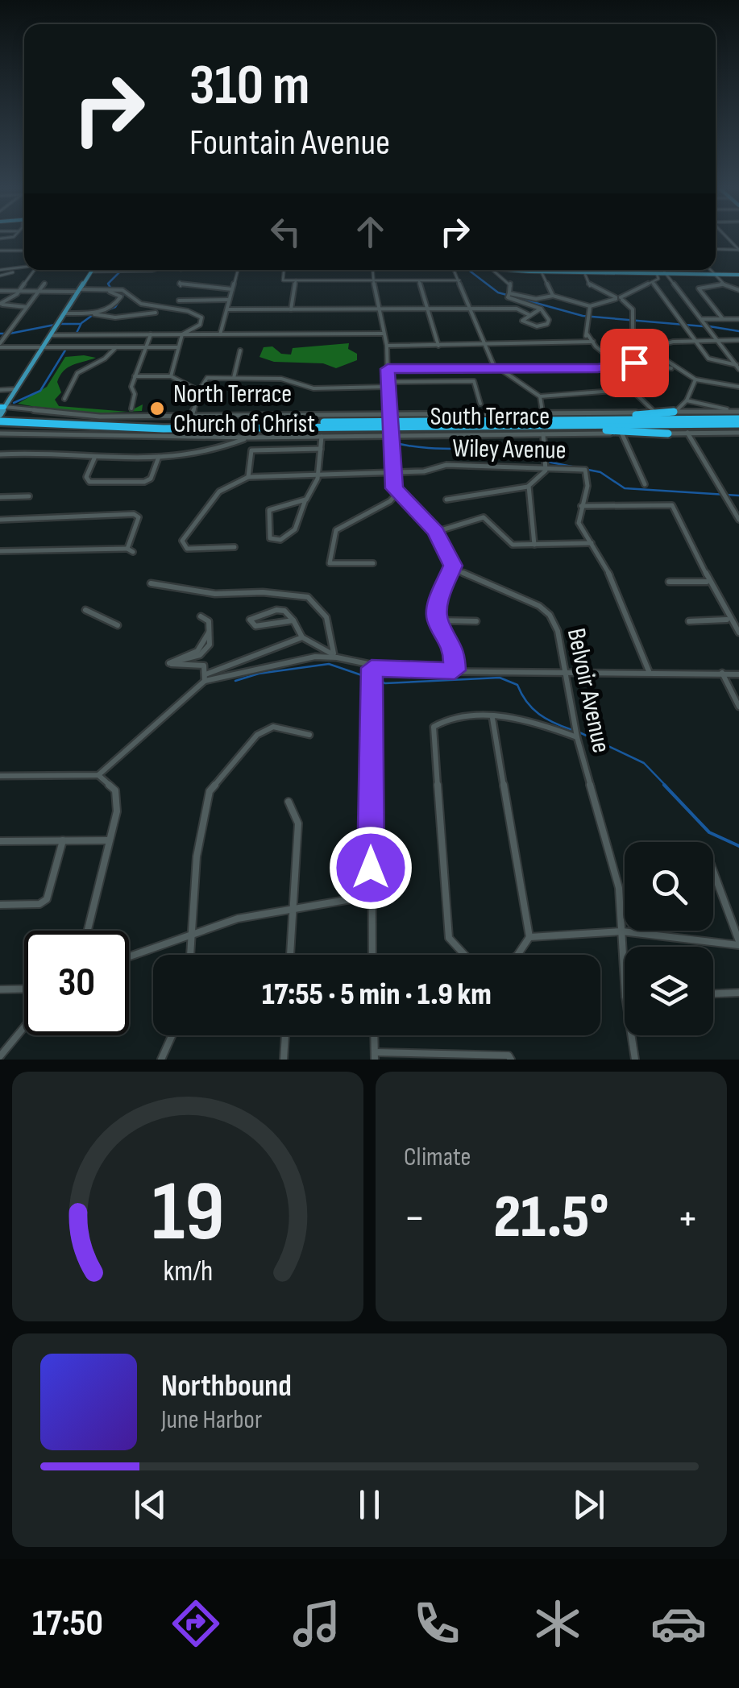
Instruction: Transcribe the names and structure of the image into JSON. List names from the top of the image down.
{
  "streets": {
    "street": ["South Terrace", "Wiley Avenue", "Belvoir Avenue"]
  },
  "places": ["North Terrace Church of Christ"],
  "page": {
    "turn": ["310 m", "Fountain Avenue"],
    "limit": "30",
    "trip": "17:55 · 5 min · 1.9 km",
    "tile": "Climate",
    "heat": ["−", "21.5°", "+"],
    "song": ["Northbound", "June Harbor"],
    "tabs": "17:50",
    "gauge": ["19", "km/h"]
  }
}
